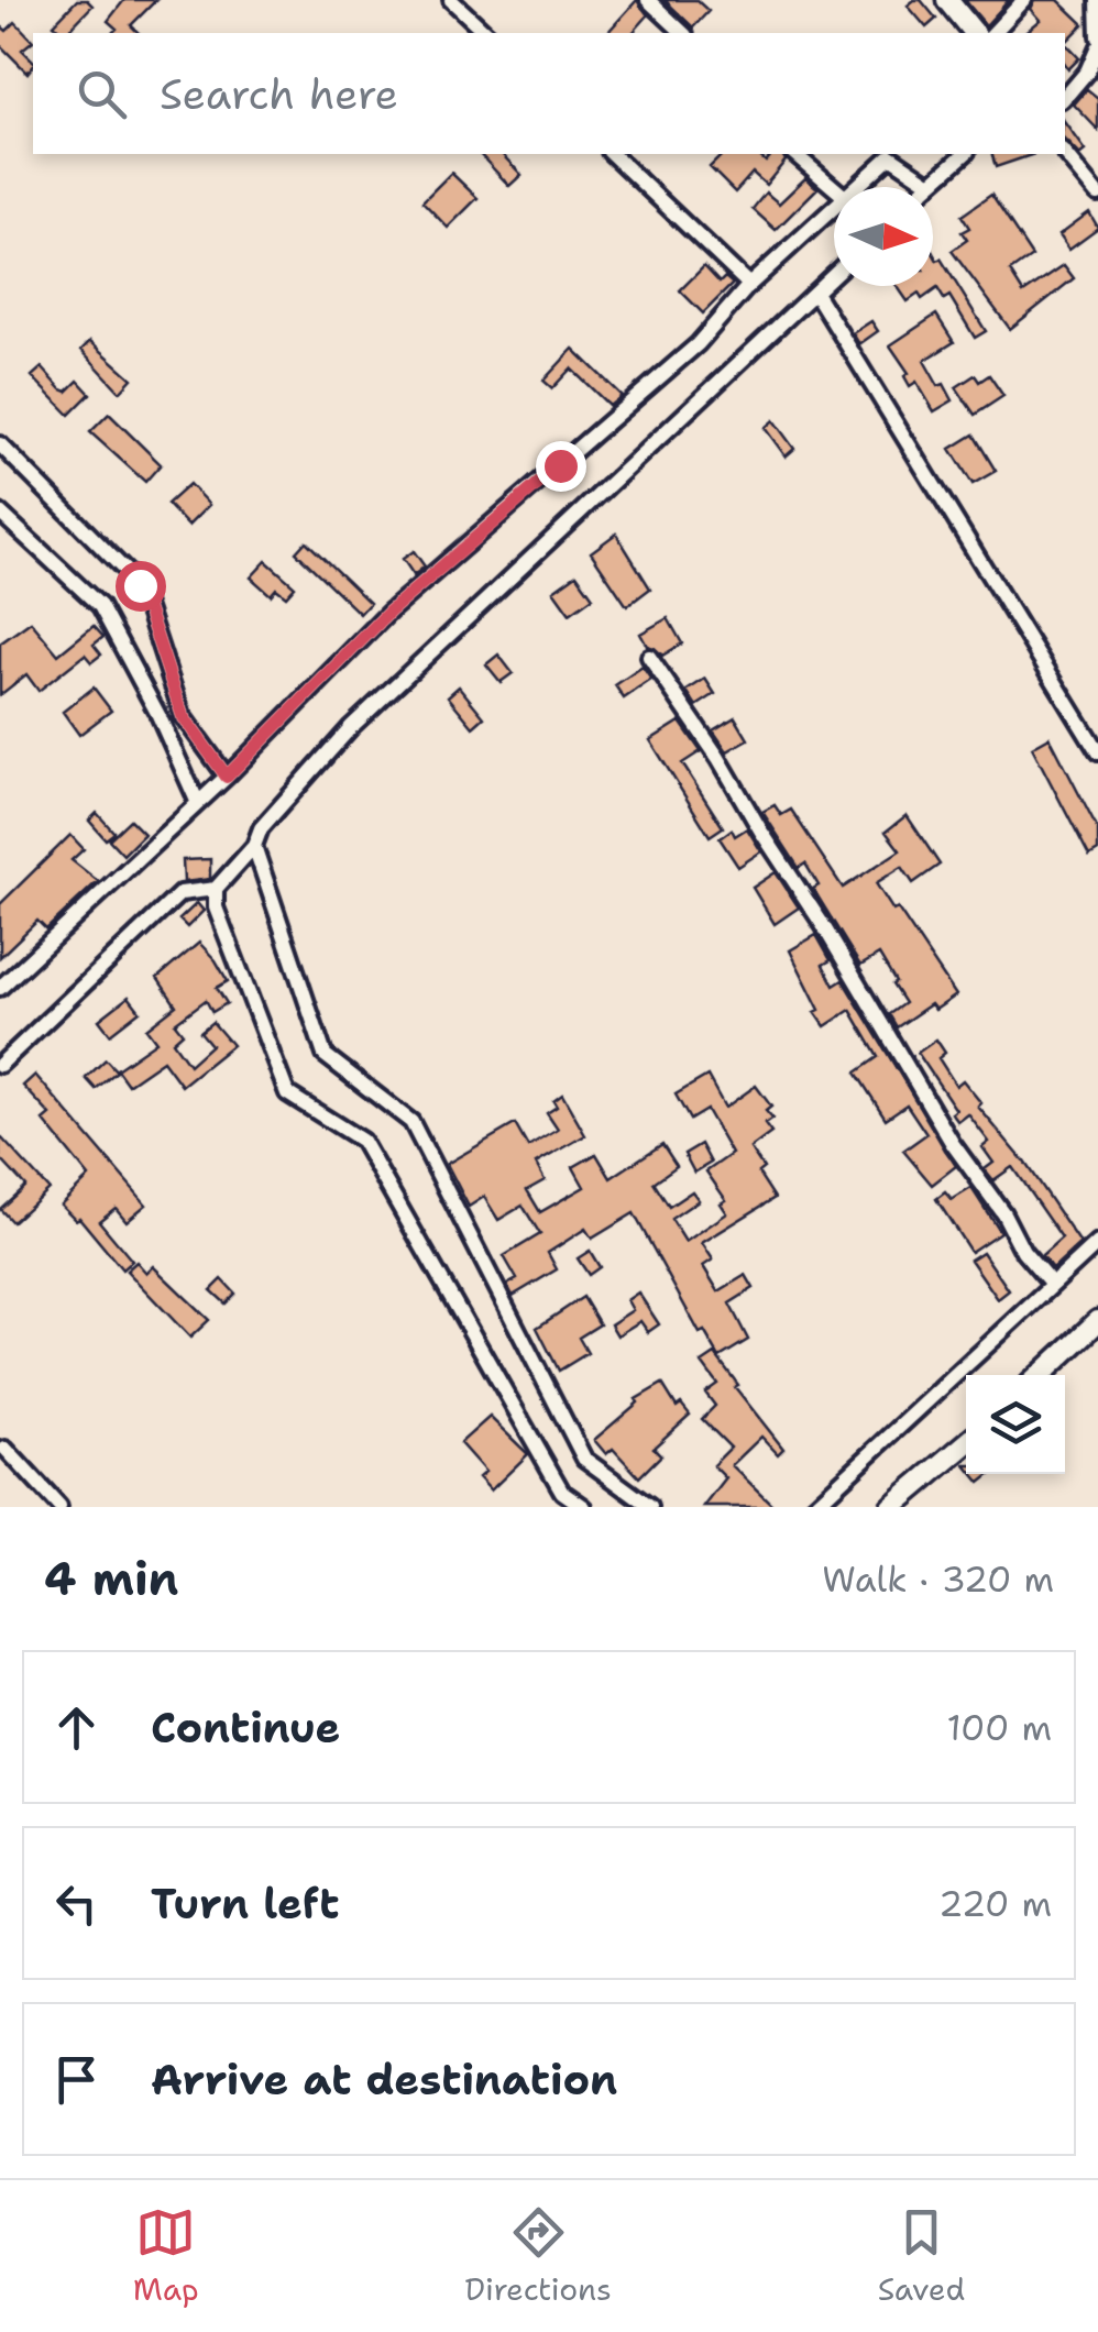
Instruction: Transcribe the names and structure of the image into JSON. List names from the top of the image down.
{
  "north": "right",
  "page": {
    "search": "Search here",
    "heading": ["4 min", "Walk · 320 m"],
    "list": [
      ["Continue", "100 m"],
      ["Turn left", "220 m"],
      "Arrive at destination"
    ],
    "nav": ["Map", "Directions", "Saved"]
  }
}
